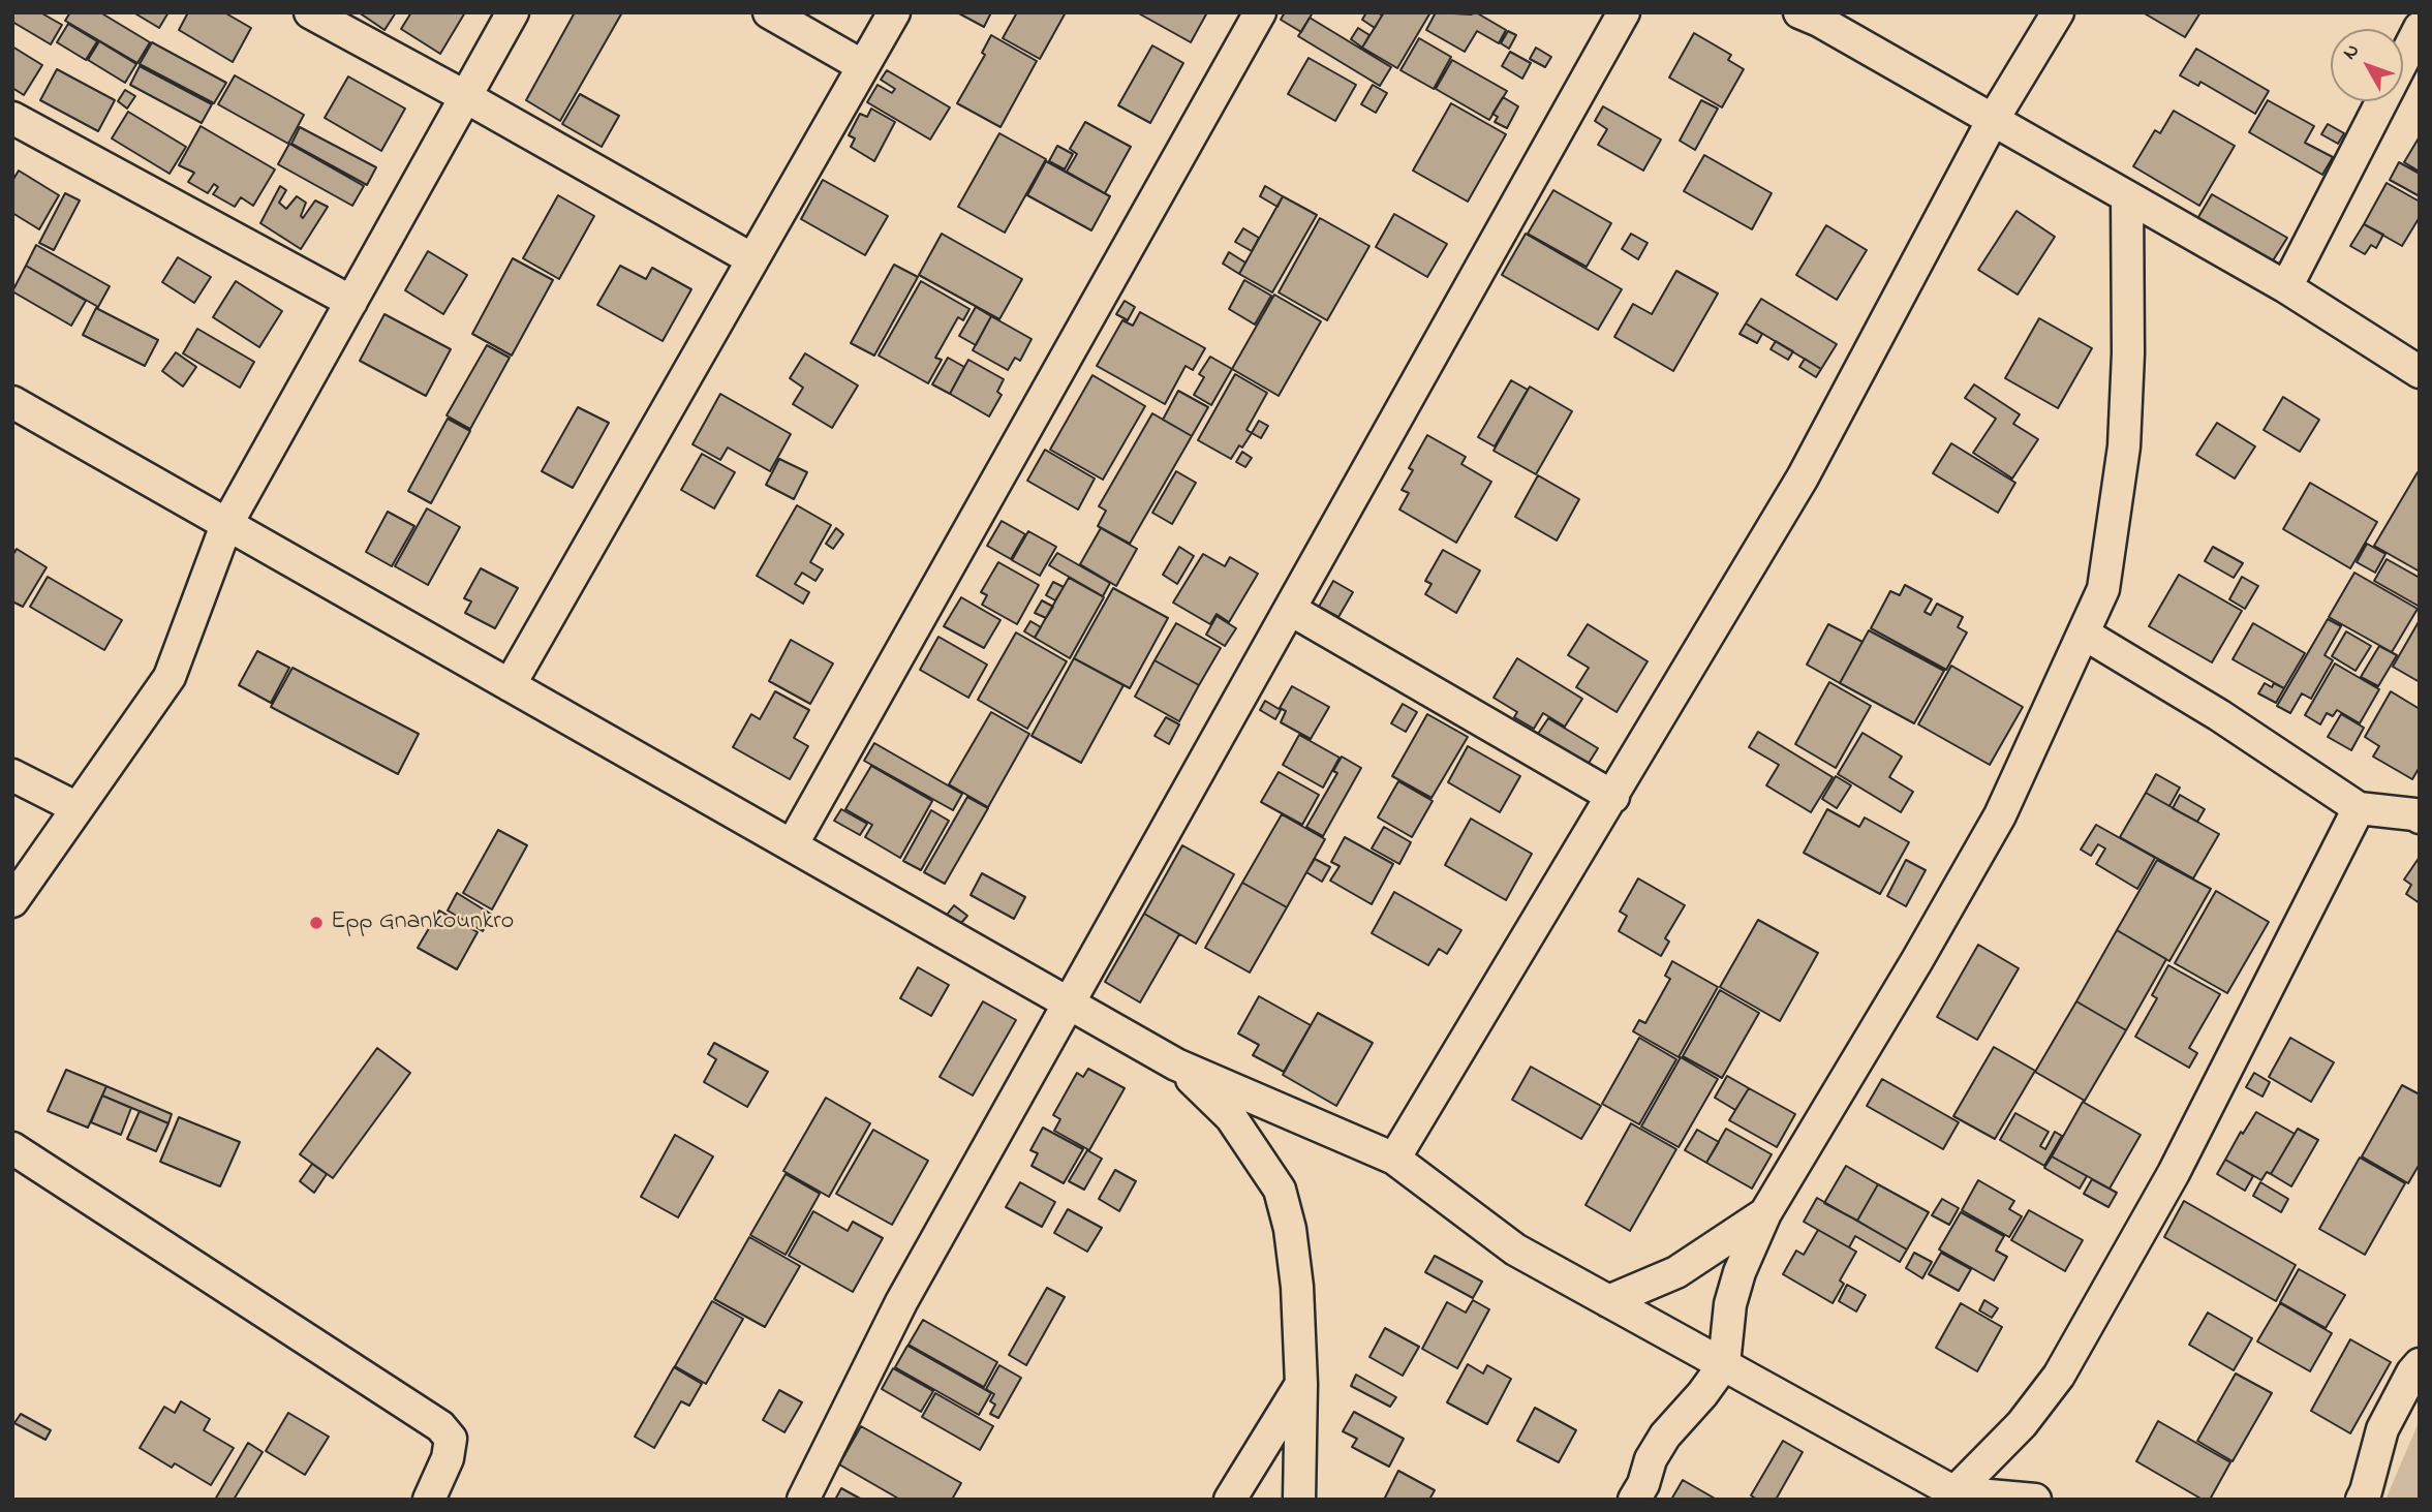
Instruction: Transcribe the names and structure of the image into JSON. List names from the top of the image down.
{
  "places": ["Epp Gnankounkro"],
  "north": "top left"
}
